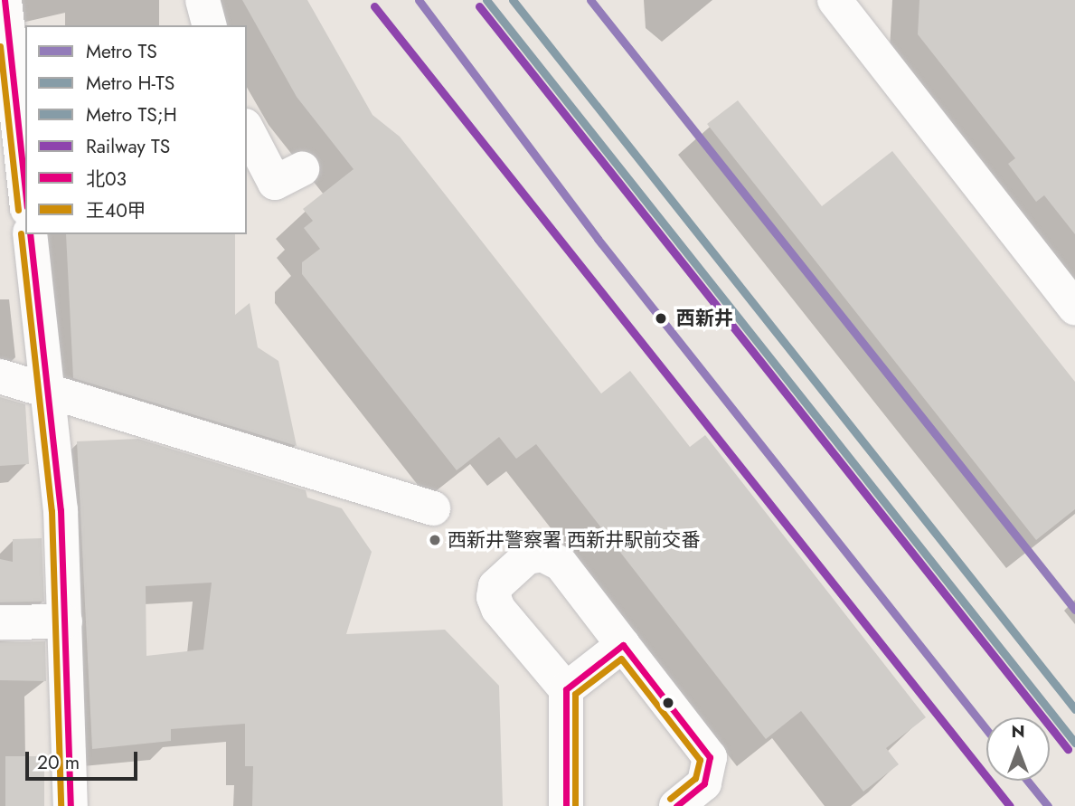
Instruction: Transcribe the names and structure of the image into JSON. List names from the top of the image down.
{
  "places": ["西新井", "西新井警察署 西新井駅前交番"],
  "lines": [
    "metro line TS",
    "metro line H-TS",
    "metro line TS;H",
    "transit line 北03",
    "rail line TS",
    "transit line 王40甲"
  ],
  "legend": [
    "Metro TS",
    "Metro H-TS",
    "Metro TS;H",
    "Railway TS",
    "北03",
    "王40甲"
  ],
  "scale_bar": "20 m",
  "north": "top"
}
